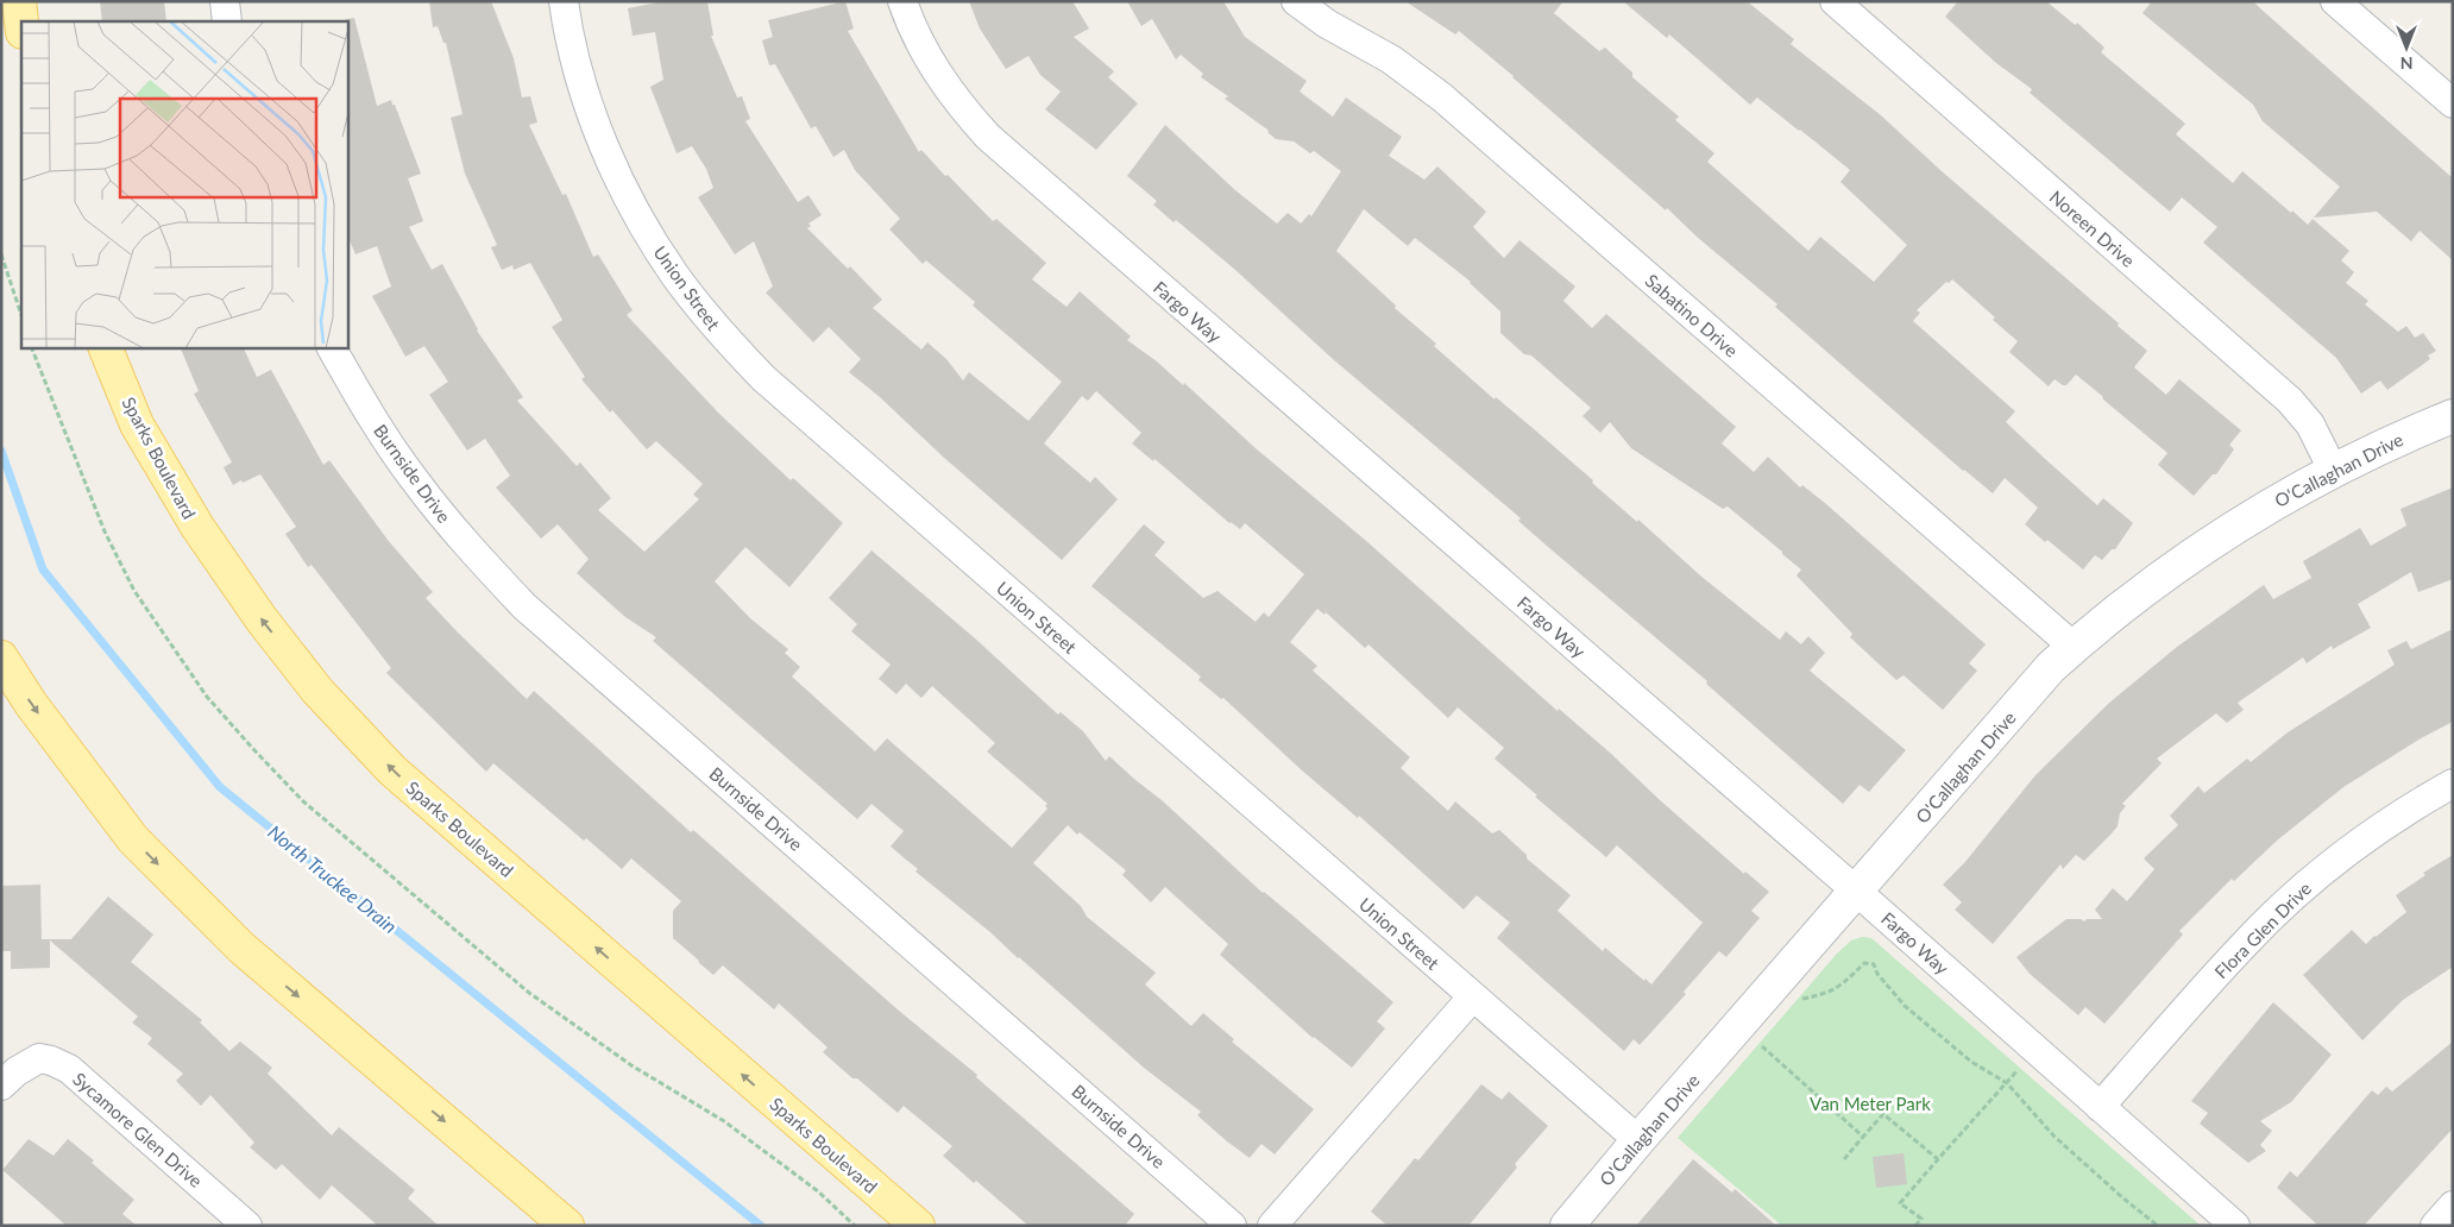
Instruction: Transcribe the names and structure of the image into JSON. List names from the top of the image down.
{
  "streets": {
    "main road": ["Sparks Boulevard"],
    "street": [
      "Noreen Drive",
      "Union Street",
      "Fargo Way",
      "Sabatino Drive",
      "O'Callaghan Drive",
      "Burnside Drive",
      "Flora Glen Drive",
      "Sycamore Glen Drive"
    ]
  },
  "crossings": [
    ["Noreen Drive", "O'Callaghan Drive"],
    ["Union Street", "O'Callaghan Drive"],
    ["Fargo Way", "O'Callaghan Drive"],
    ["Fargo Way", "Flora Glen Drive"],
    ["Sabatino Drive", "O'Callaghan Drive"]
  ],
  "water": ["North Truckee Drain"],
  "parks": ["Van Meter Park"],
  "north": "bottom"
}
